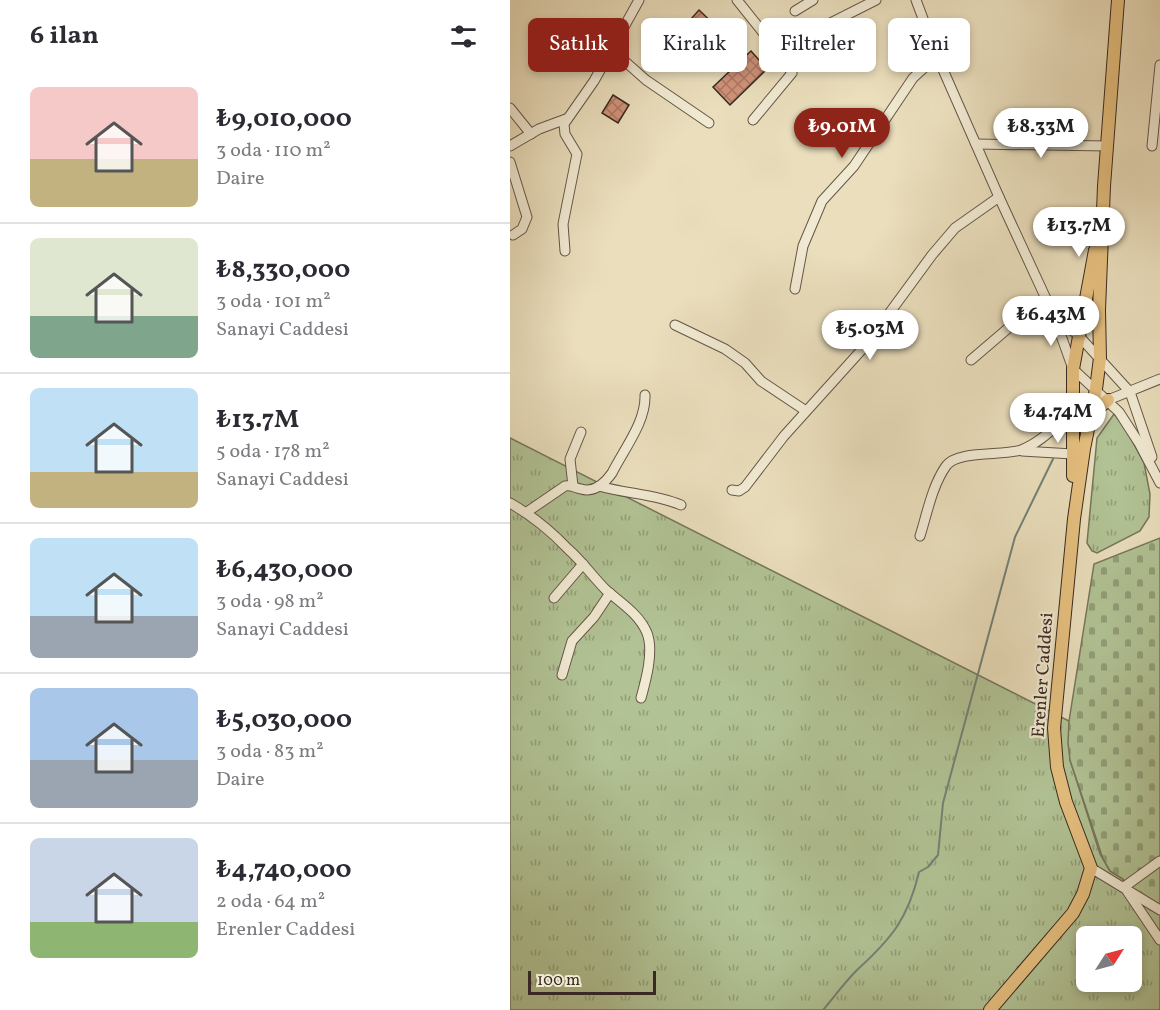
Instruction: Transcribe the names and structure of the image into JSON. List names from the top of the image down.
{
  "streets": {
    "main road": ["Erenler Caddesi"]
  },
  "scale_bar": "100 m",
  "north": "top right",
  "page": {
    "heading": "6 ilan",
    "chip": [
      "Satılık",
      "Kiralık",
      "Filtreler",
      "Yeni"
    ],
    "list": [
      {
        "name": "₺9,010,000",
        "note": "3 oda · 110 m² · Daire"
      },
      {
        "name": "₺8,330,000",
        "note": "3 oda · 101 m² · Sanayi Caddesi"
      },
      {
        "name": "₺13.7M",
        "note": "5 oda · 178 m² · Sanayi Caddesi"
      },
      {
        "name": "₺6,430,000",
        "note": "3 oda · 98 m² · Sanayi Caddesi"
      },
      {
        "name": "₺5,030,000",
        "note": "3 oda · 83 m² · Daire"
      },
      {
        "name": "₺4,740,000",
        "note": "2 oda · 64 m² · Erenler Caddesi"
      }
    ],
    "price": [
      "₺9.01M",
      "₺8.33M",
      "₺13.7M",
      "₺6.43M",
      "₺5.03M",
      "₺4.74M"
    ],
    "scale": "100 m"
  }
}
